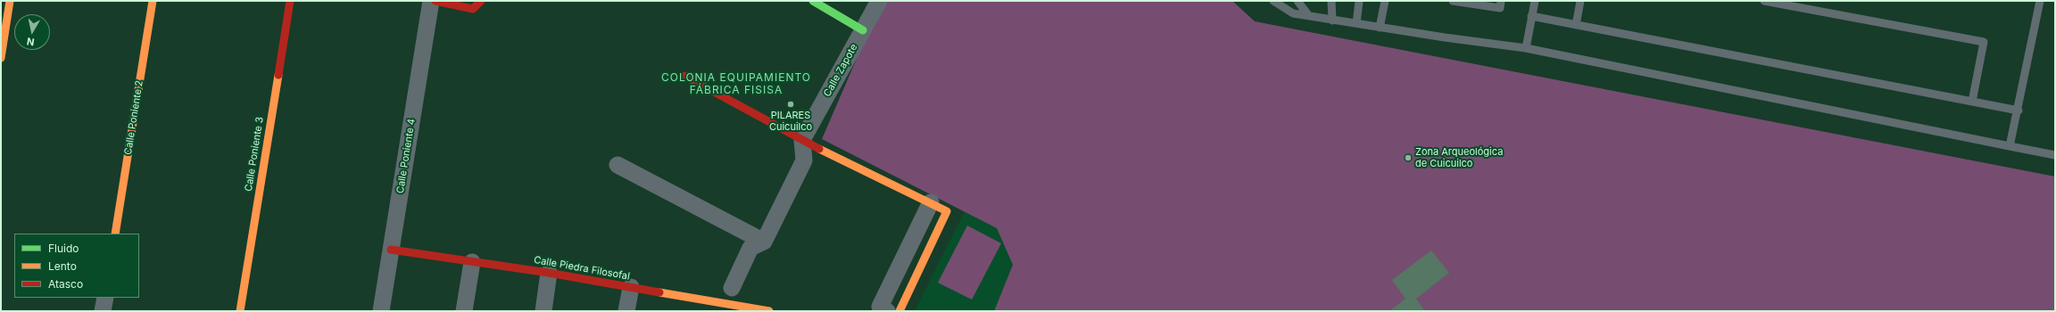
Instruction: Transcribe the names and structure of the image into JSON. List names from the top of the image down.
{
  "streets": {
    "street": [
      "Calle Zapote",
      "Calle Poniente 2",
      "Calle Poniente 3",
      "Calle Poniente 4",
      "Calle Piedra Filosofal"
    ]
  },
  "crossings": [
    ["Calle Poniente 4", "Calle Piedra Filosofal"]
  ],
  "districts": ["COLONIA EQUIPAMIENTO FÁBRICA FISISA"],
  "places": ["PILARES Cuicuilco", "Zona Arqueológica de Cuicuilco"],
  "legend": ["Fluido", "Lento", "Atasco"],
  "north": "bottom"
}
